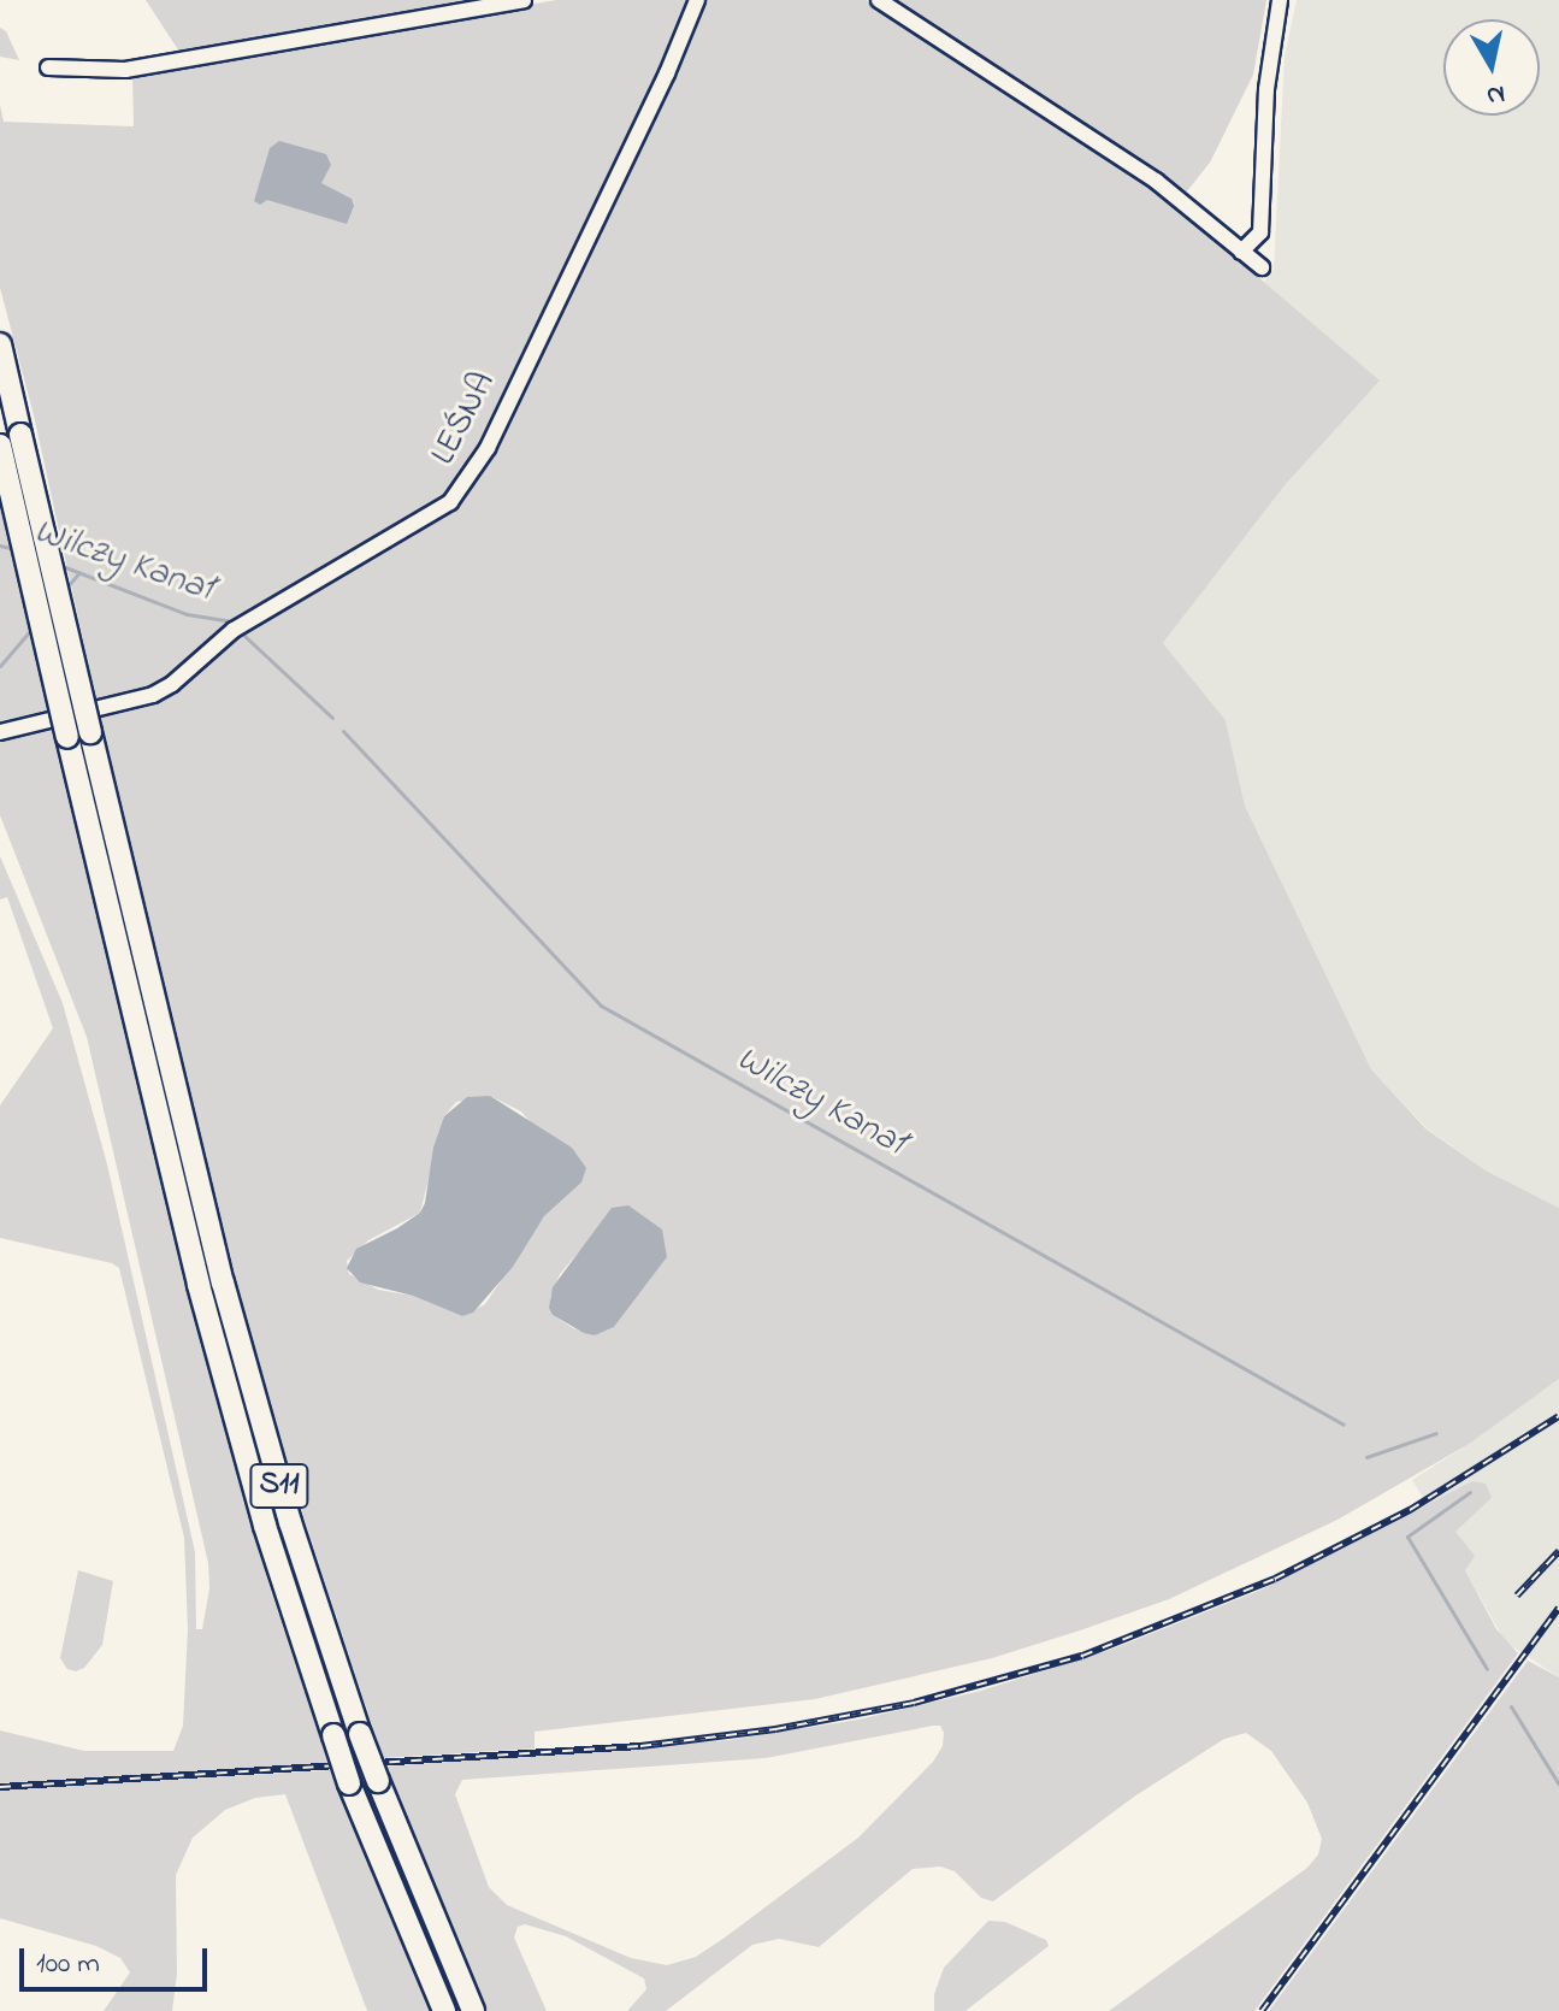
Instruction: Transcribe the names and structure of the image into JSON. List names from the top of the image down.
{
  "streets": {
    "highway": ["S11"],
    "street": ["LEŚNA"]
  },
  "water": ["Wilczy Kanał"],
  "scale_bar": "100 m",
  "north": "bottom"
}
